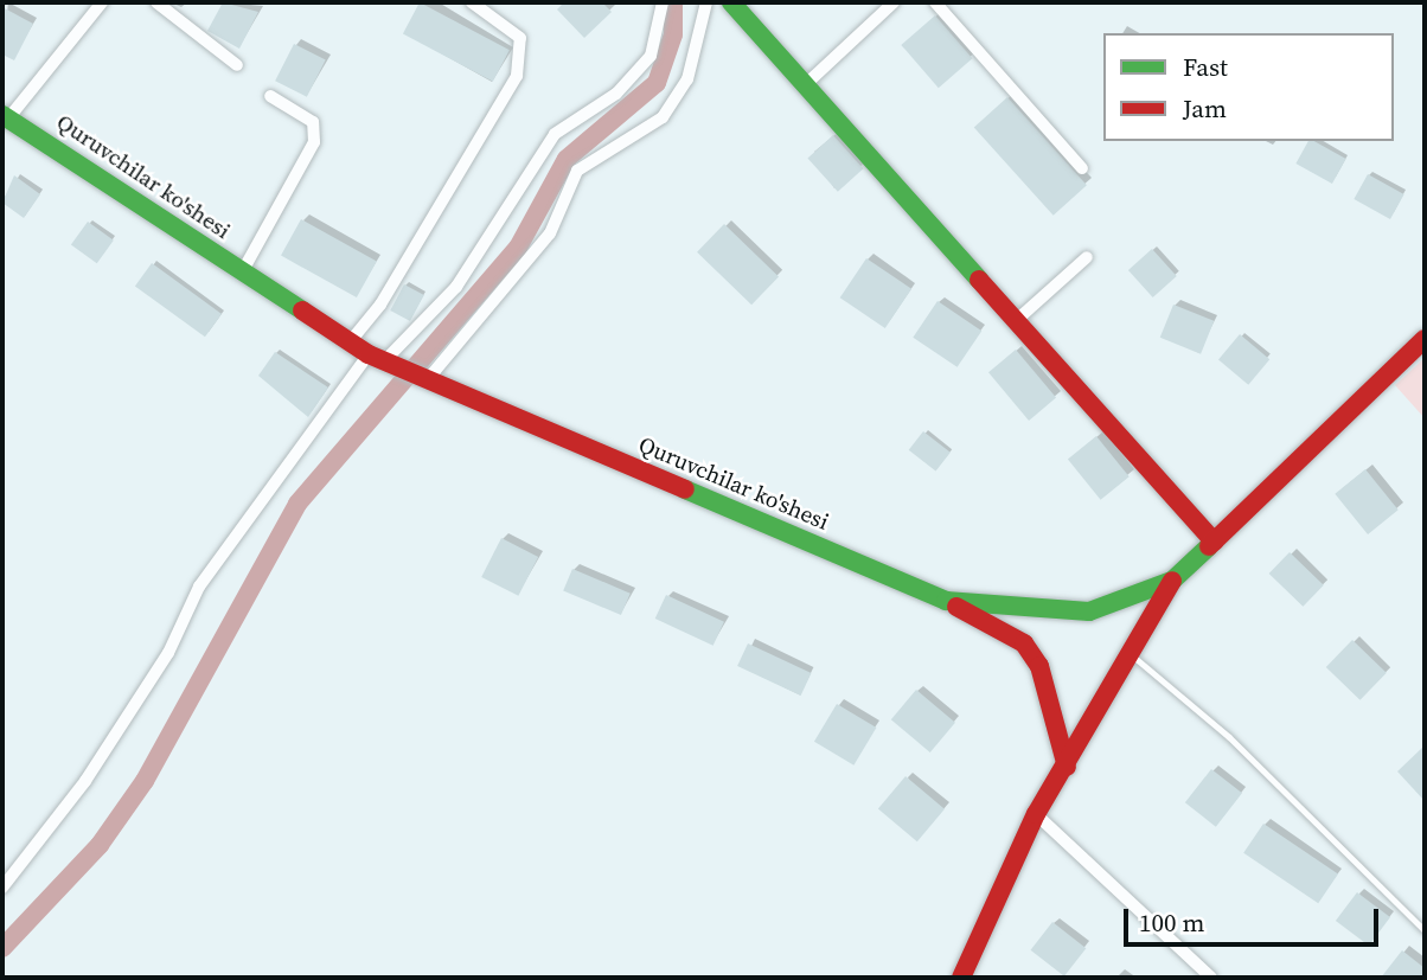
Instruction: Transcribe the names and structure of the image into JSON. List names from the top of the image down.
{
  "streets": {
    "main road": ["Quruvchilar ko'shesi"]
  },
  "legend": ["Fast", "Jam"],
  "scale_bar": "100 m"
}
